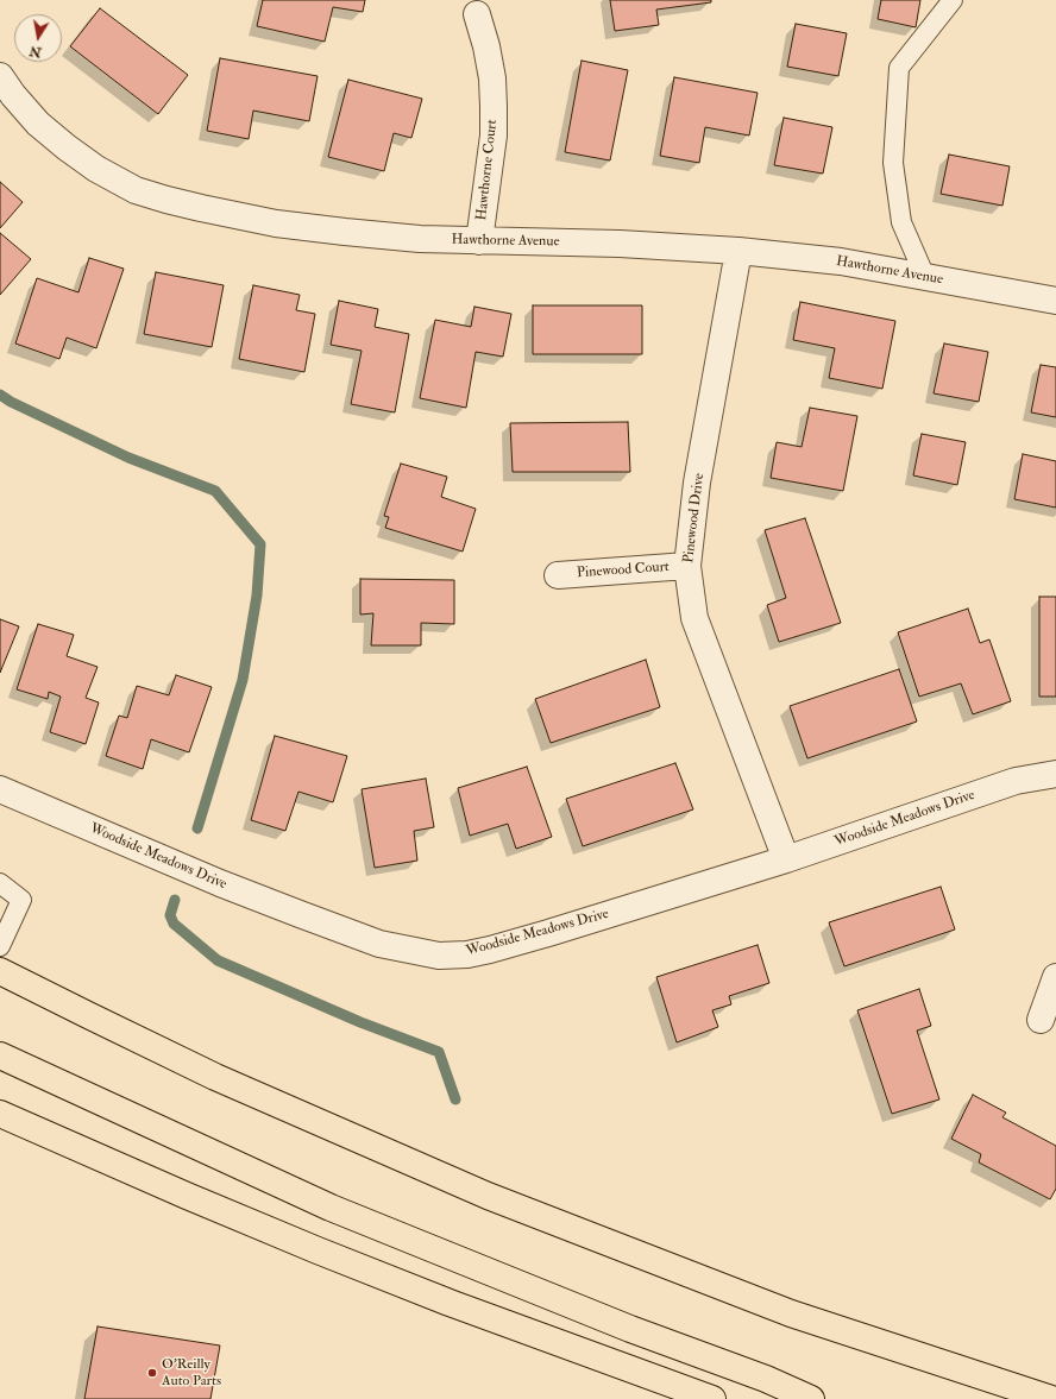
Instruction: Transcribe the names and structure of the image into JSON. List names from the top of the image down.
{
  "streets": {
    "street": [
      "Hawthorne Court",
      "Hawthorne Avenue",
      "Pinewood Drive",
      "Pinewood Court",
      "Woodside Meadows Drive"
    ]
  },
  "crossings": [
    ["Hawthorne Court", "Hawthorne Avenue"],
    ["Hawthorne Avenue", "Pinewood Drive"],
    ["Pinewood Drive", "Pinewood Court"],
    ["Pinewood Drive", "Woodside Meadows Drive"]
  ],
  "places": ["O'Reilly Auto Parts"],
  "north": "bottom"
}
